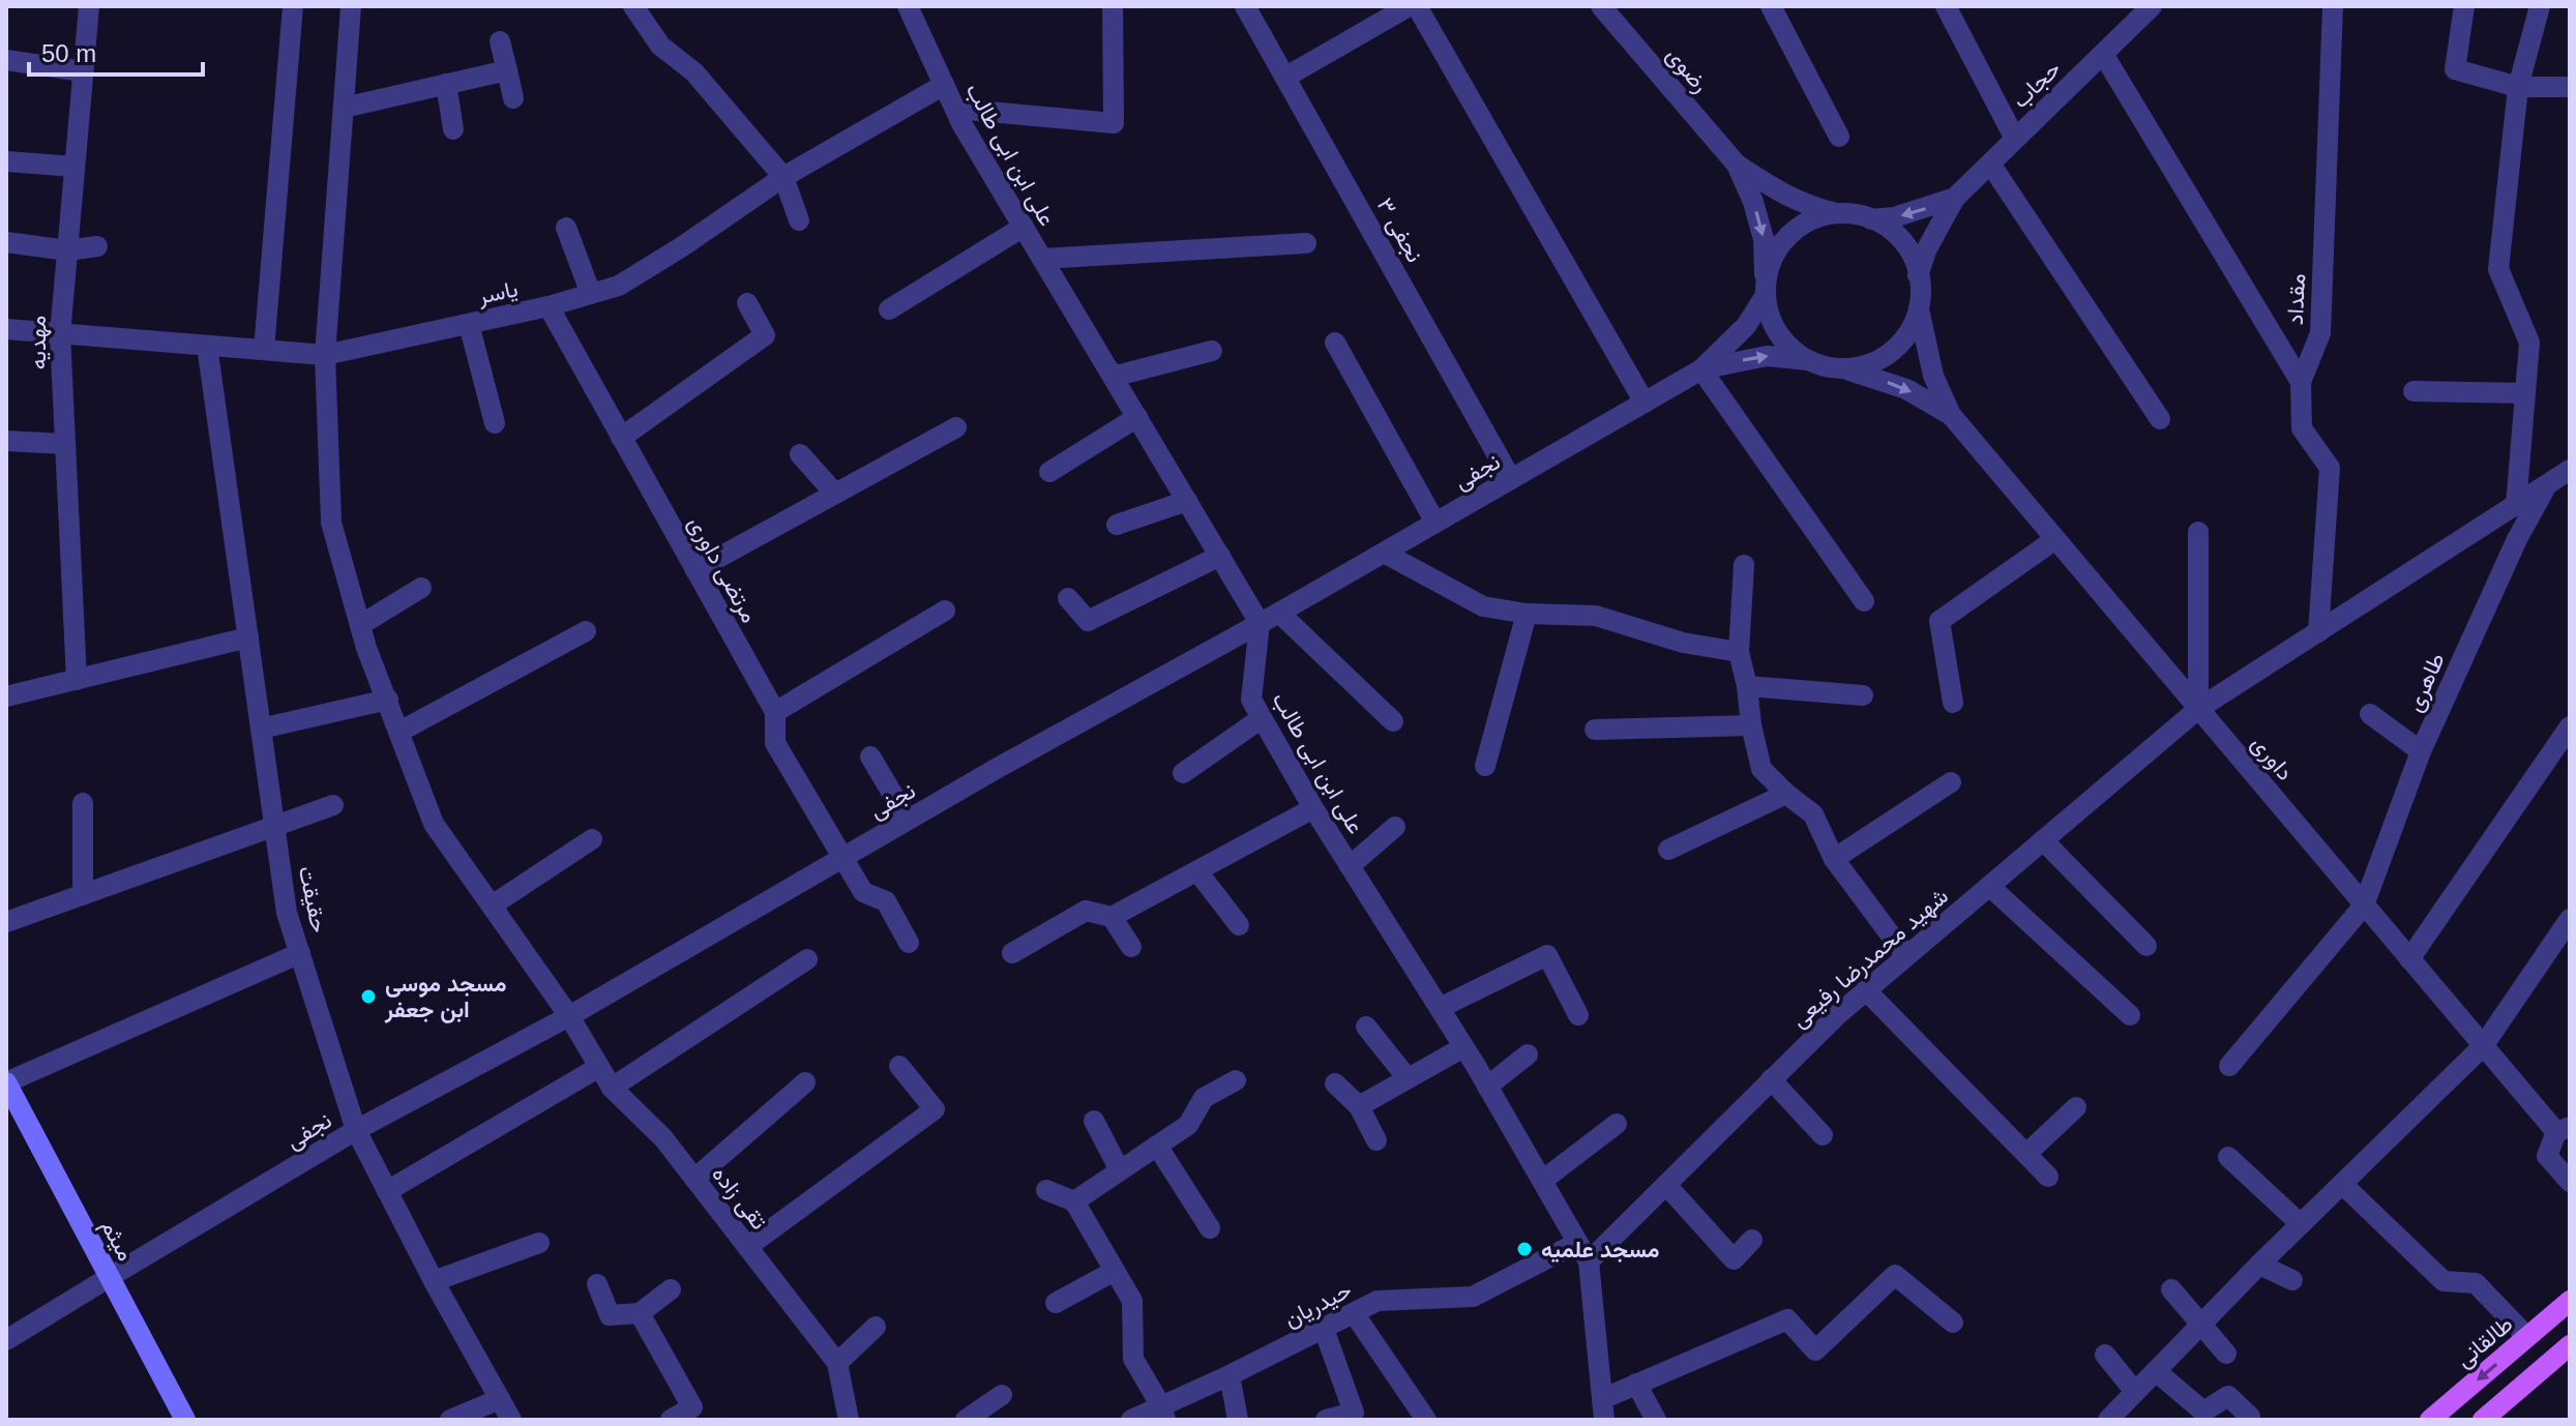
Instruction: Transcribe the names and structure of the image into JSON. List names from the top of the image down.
{
  "streets": {
    "main road": ["میثم", "طالقانی"],
    "street": [
      "رضوی",
      "حجاب",
      "علی ابن ابی طالب",
      "نجفی ۳",
      "یاسر",
      "مقداد",
      "مهدیه",
      "نجفی",
      "مرتضی داوری",
      "طاهری",
      "داوری",
      "حقیقت",
      "شهید محمدرضا رفیعی",
      "تقی زاده",
      "حیدریان"
    ]
  },
  "crossings": [
    ["علی ابن ابی طالب", "یاسر"],
    ["علی ابن ابی طالب", "نجفی"],
    ["علی ابن ابی طالب", "شهید محمدرضا رفیعی"],
    ["علی ابن ابی طالب", "حیدریان"],
    ["نجفی ۳", "نجفی"],
    ["یاسر", "مهدیه"],
    ["یاسر", "مرتضی داوری"],
    ["یاسر", "حقیقت"],
    ["یاسر", "تقی زاده"],
    ["مقداد", "شهید محمدرضا رفیعی"],
    ["نجفی", "مرتضی داوری"],
    ["نجفی", "حقیقت"],
    ["نجفی", "تقی زاده"],
    ["نجفی", "میثم"],
    ["طاهری", "داوری"],
    ["طاهری", "شهید محمدرضا رفیعی"],
    ["داوری", "شهید محمدرضا رفیعی"],
    ["شهید محمدرضا رفیعی", "حیدریان"]
  ],
  "places": ["مسجد موسی ابن جعفر", "مسجد علمیه"],
  "scale_bar": "50 m"
}
